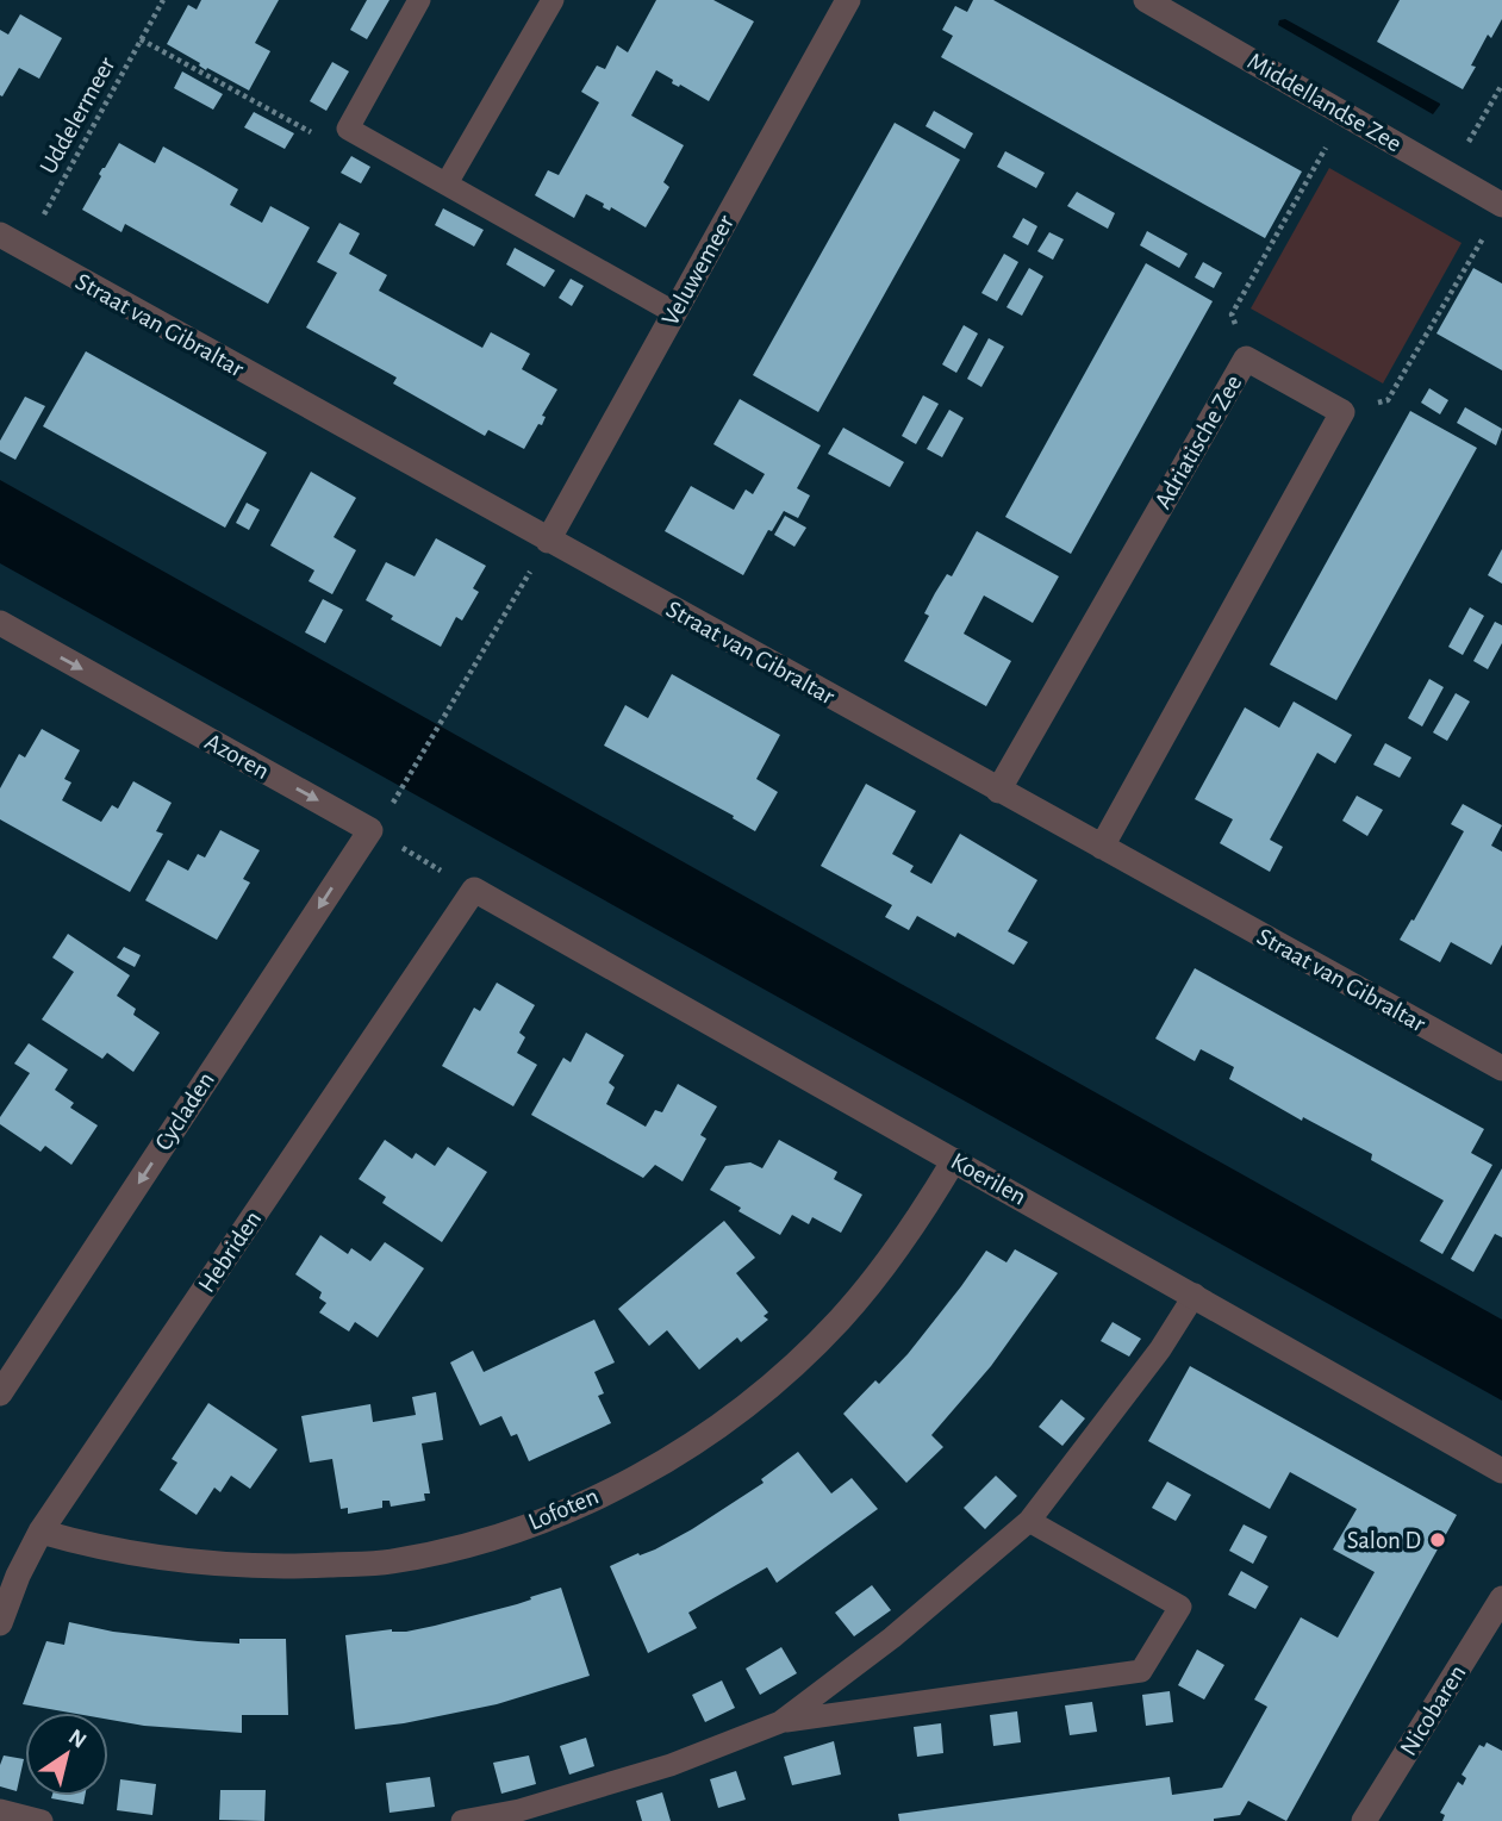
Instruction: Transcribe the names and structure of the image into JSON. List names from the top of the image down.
{
  "streets": {
    "street": [
      "Middellandse Zee",
      "Veluwemeer",
      "Straat van Gibraltar",
      "Adriatische Zee",
      "Azoren",
      "Cycladen",
      "Koerilen",
      "Hebriden",
      "Lofoten",
      "Nicobaren"
    ],
    "path": ["Uddelermeer"]
  },
  "crossings": [
    ["Uddelermeer", "Straat van Gibraltar"],
    ["Veluwemeer", "Straat van Gibraltar"],
    ["Straat van Gibraltar", "Adriatische Zee"],
    ["Azoren", "Cycladen"],
    ["Koerilen", "Hebriden"],
    ["Koerilen", "Lofoten"],
    ["Hebriden", "Lofoten"]
  ],
  "one_way": ["Azoren", "Cycladen"],
  "places": ["Salon D"],
  "north": "top right"
}
